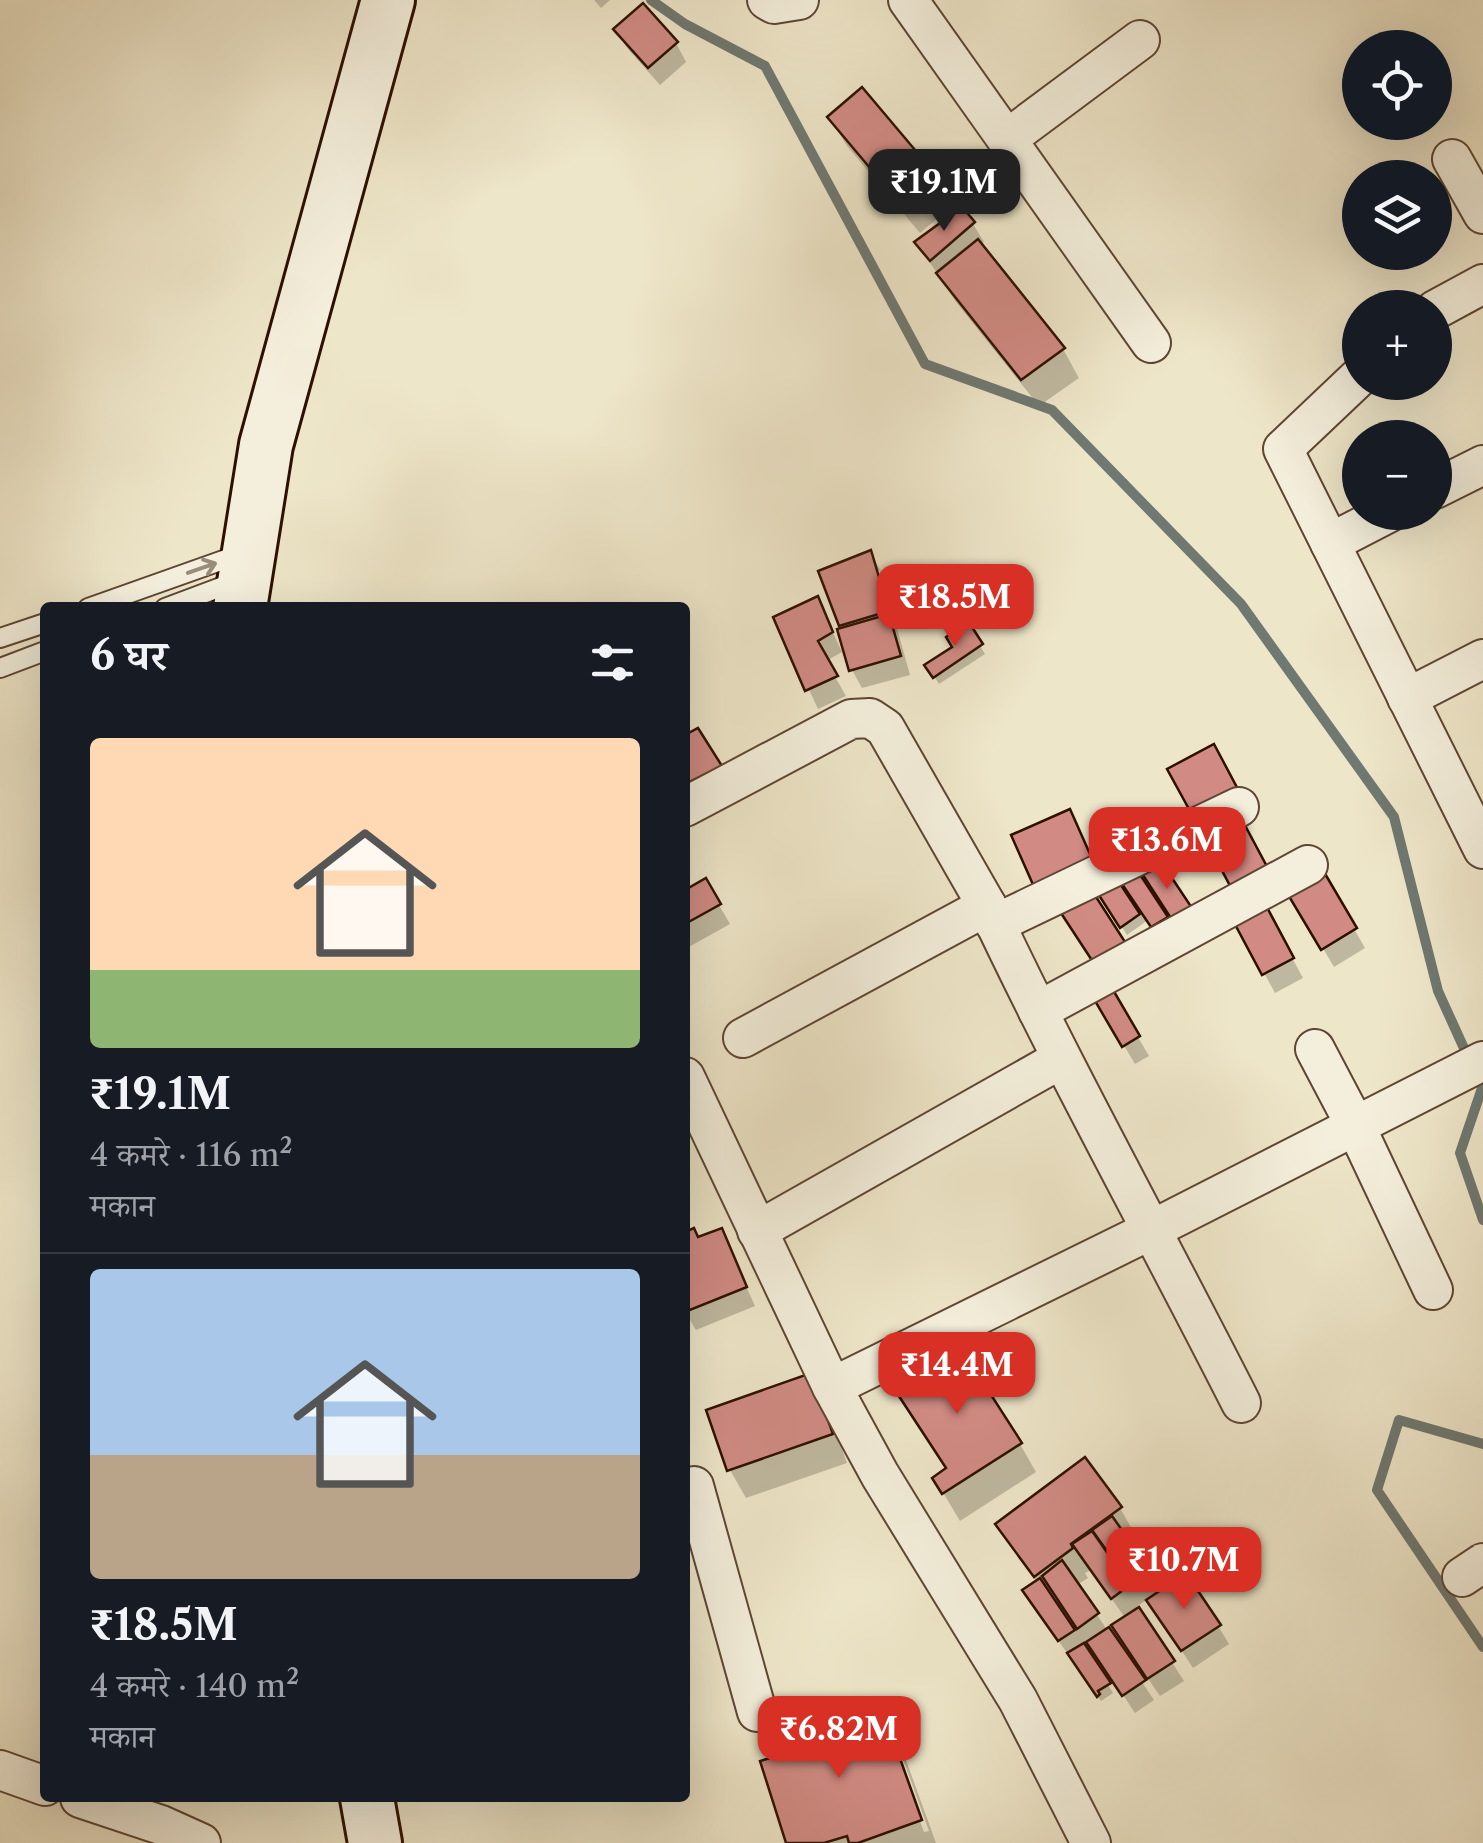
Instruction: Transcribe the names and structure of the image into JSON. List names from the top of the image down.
{
  "page": {
    "map_buttons": ["+", "−"],
    "price": [
      "₹19.1M",
      "₹18.5M",
      "₹13.6M",
      "₹14.4M",
      "₹10.7M",
      "₹6.82M"
    ],
    "heading": "6 घर",
    "list": [
      {
        "name": "₹19.1M",
        "note": "4 कमरे · 116 m² · मकान"
      },
      {
        "name": "₹18.5M",
        "note": "4 कमरे · 140 m² · मकान"
      }
    ]
  }
}
